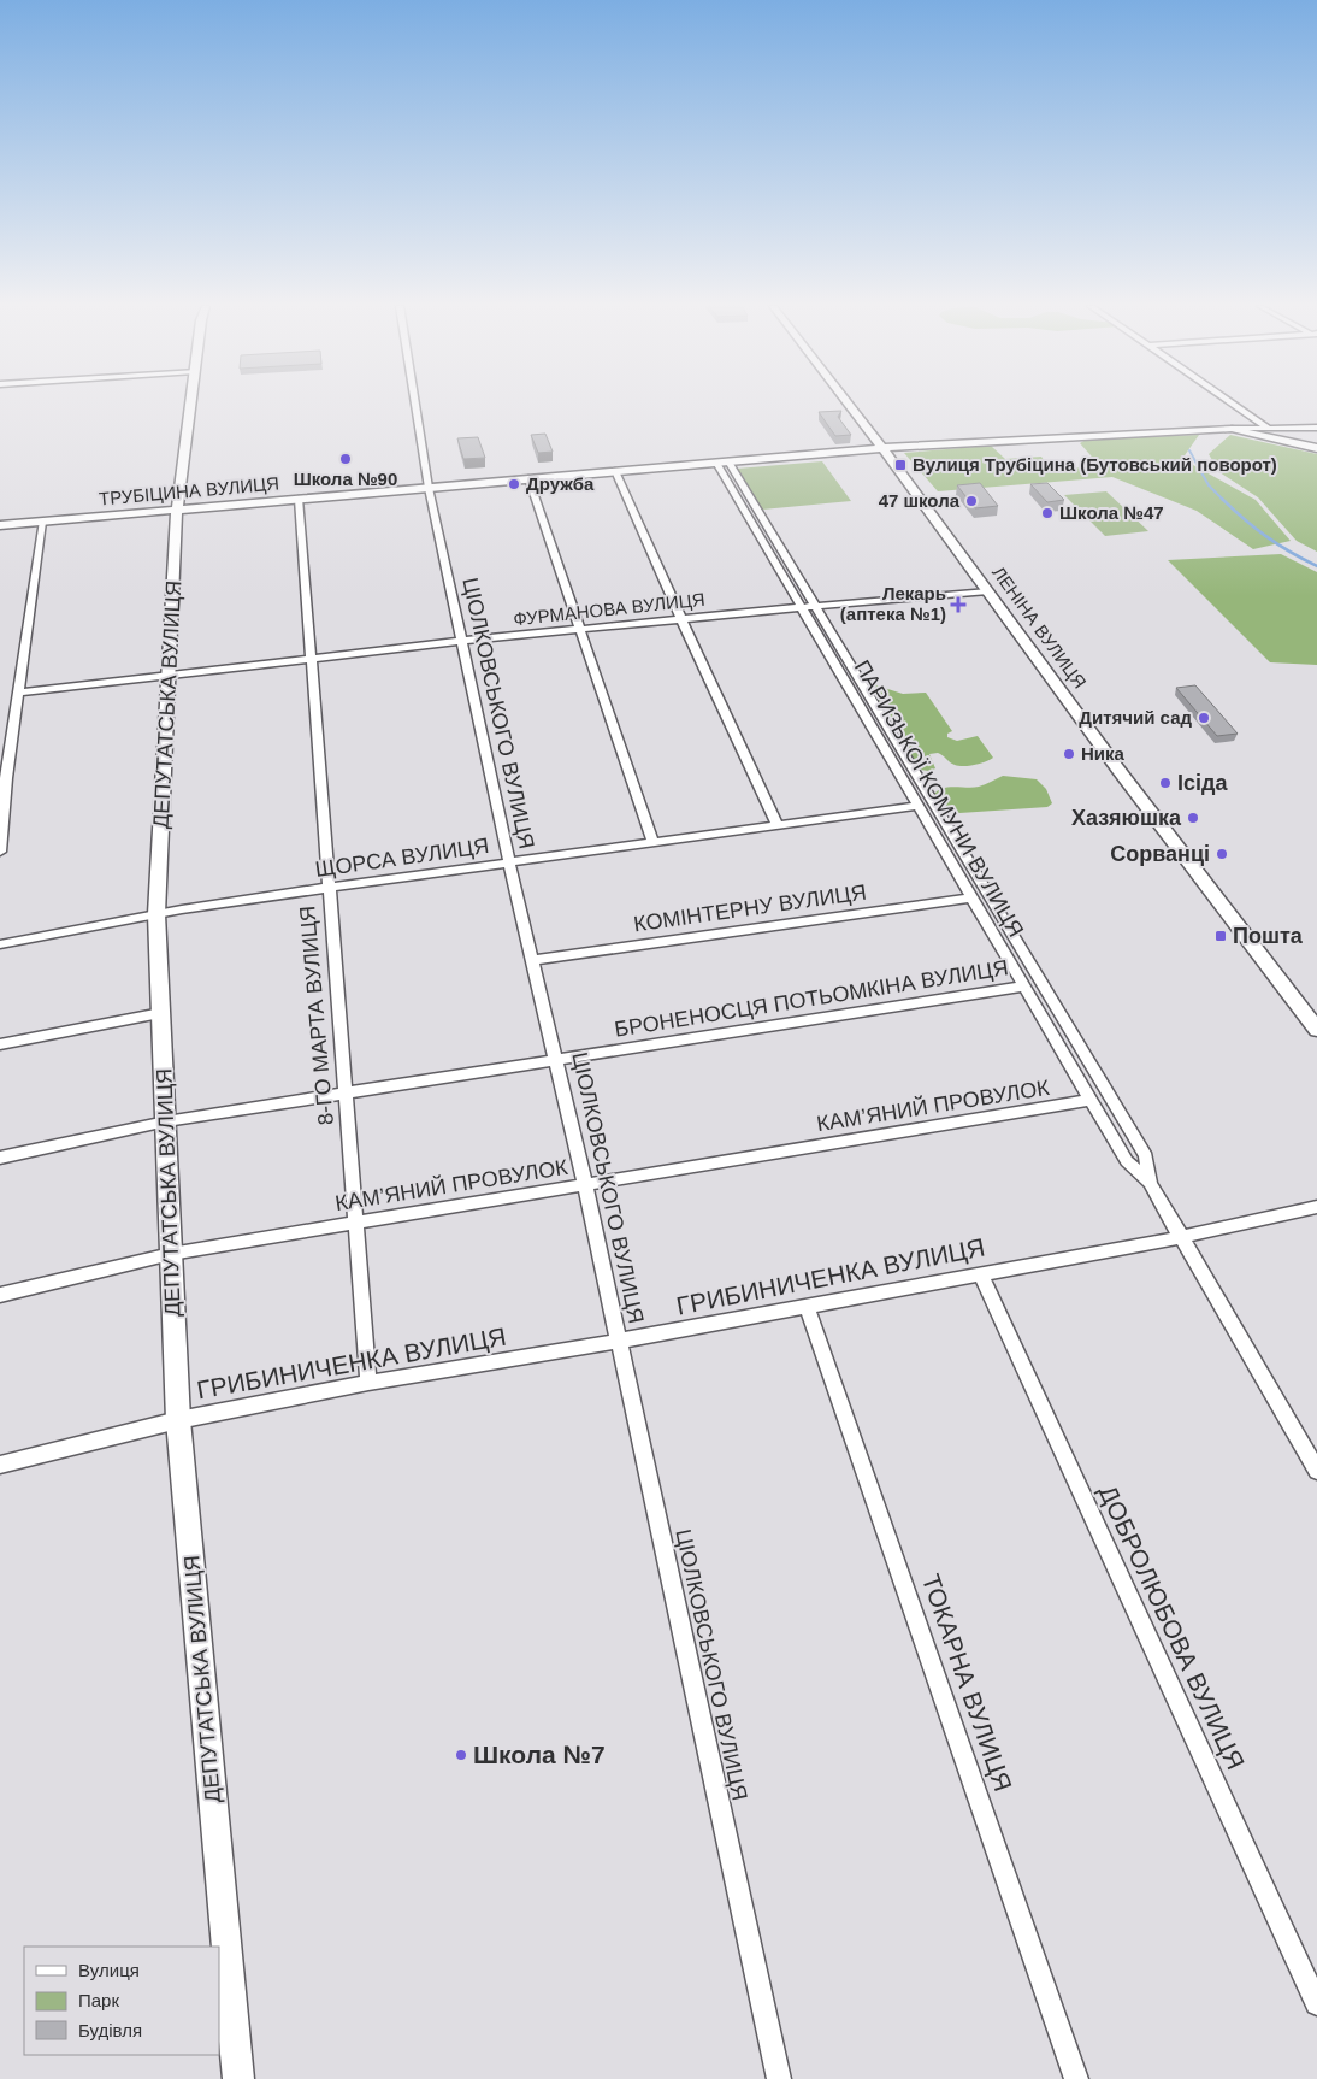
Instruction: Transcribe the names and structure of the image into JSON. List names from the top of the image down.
{
  "streets": {
    "street": [
      "ТРУБІЦИНА ВУЛИЦЯ",
      "ФУРМАНОВА ВУЛИЦЯ",
      "ЛЕНІНА ВУЛИЦЯ",
      "ДЕПУТАТСЬКА ВУЛИЦЯ",
      "ЦІОЛКОВСЬКОГО ВУЛИЦЯ",
      "ПАРИЗЬКОЇ КОМУНИ ВУЛИЦЯ",
      "ЩОРСА ВУЛИЦЯ",
      "КОМІНТЕРНУ ВУЛИЦЯ",
      "БРОНЕНОСЦЯ ПОТЬОМКІНА ВУЛИЦЯ",
      "8-ГО МАРТА ВУЛИЦЯ",
      "КАМ’ЯНИЙ ПРОВУЛОК",
      "ГРИБИНИЧЕНКА ВУЛИЦЯ",
      "ДОБРОЛЮБОВА ВУЛИЦЯ",
      "ТОКАРНА ВУЛИЦЯ"
    ]
  },
  "crossings": [
    ["ТРУБІЦИНА ВУЛИЦЯ", "ЛЕНІНА ВУЛИЦЯ"],
    ["ТРУБІЦИНА ВУЛИЦЯ", "ДЕПУТАТСЬКА ВУЛИЦЯ"],
    ["ТРУБІЦИНА ВУЛИЦЯ", "ЦІОЛКОВСЬКОГО ВУЛИЦЯ"],
    ["ТРУБІЦИНА ВУЛИЦЯ", "ПАРИЗЬКОЇ КОМУНИ ВУЛИЦЯ"],
    ["ТРУБІЦИНА ВУЛИЦЯ", "8-ГО МАРТА ВУЛИЦЯ"],
    ["ФУРМАНОВА ВУЛИЦЯ", "ЛЕНІНА ВУЛИЦЯ"],
    ["ФУРМАНОВА ВУЛИЦЯ", "ДЕПУТАТСЬКА ВУЛИЦЯ"],
    ["ФУРМАНОВА ВУЛИЦЯ", "ЦІОЛКОВСЬКОГО ВУЛИЦЯ"],
    ["ФУРМАНОВА ВУЛИЦЯ", "ПАРИЗЬКОЇ КОМУНИ ВУЛИЦЯ"],
    ["ФУРМАНОВА ВУЛИЦЯ", "8-ГО МАРТА ВУЛИЦЯ"],
    ["ДЕПУТАТСЬКА ВУЛИЦЯ", "ЩОРСА ВУЛИЦЯ"],
    ["ДЕПУТАТСЬКА ВУЛИЦЯ", "БРОНЕНОСЦЯ ПОТЬОМКІНА ВУЛИЦЯ"],
    ["ДЕПУТАТСЬКА ВУЛИЦЯ", "КАМ’ЯНИЙ ПРОВУЛОК"],
    ["ДЕПУТАТСЬКА ВУЛИЦЯ", "ГРИБИНИЧЕНКА ВУЛИЦЯ"],
    ["ЦІОЛКОВСЬКОГО ВУЛИЦЯ", "ЩОРСА ВУЛИЦЯ"],
    ["ЦІОЛКОВСЬКОГО ВУЛИЦЯ", "КОМІНТЕРНУ ВУЛИЦЯ"],
    ["ЦІОЛКОВСЬКОГО ВУЛИЦЯ", "БРОНЕНОСЦЯ ПОТЬОМКІНА ВУЛИЦЯ"],
    ["ЦІОЛКОВСЬКОГО ВУЛИЦЯ", "КАМ’ЯНИЙ ПРОВУЛОК"],
    ["ЦІОЛКОВСЬКОГО ВУЛИЦЯ", "ГРИБИНИЧЕНКА ВУЛИЦЯ"],
    ["ПАРИЗЬКОЇ КОМУНИ ВУЛИЦЯ", "ЩОРСА ВУЛИЦЯ"],
    ["ПАРИЗЬКОЇ КОМУНИ ВУЛИЦЯ", "КОМІНТЕРНУ ВУЛИЦЯ"],
    ["ПАРИЗЬКОЇ КОМУНИ ВУЛИЦЯ", "БРОНЕНОСЦЯ ПОТЬОМКІНА ВУЛИЦЯ"],
    ["ПАРИЗЬКОЇ КОМУНИ ВУЛИЦЯ", "КАМ’ЯНИЙ ПРОВУЛОК"],
    ["ПАРИЗЬКОЇ КОМУНИ ВУЛИЦЯ", "ГРИБИНИЧЕНКА ВУЛИЦЯ"],
    ["ЩОРСА ВУЛИЦЯ", "8-ГО МАРТА ВУЛИЦЯ"],
    ["БРОНЕНОСЦЯ ПОТЬОМКІНА ВУЛИЦЯ", "8-ГО МАРТА ВУЛИЦЯ"],
    ["8-ГО МАРТА ВУЛИЦЯ", "КАМ’ЯНИЙ ПРОВУЛОК"],
    ["8-ГО МАРТА ВУЛИЦЯ", "ГРИБИНИЧЕНКА ВУЛИЦЯ"],
    ["ГРИБИНИЧЕНКА ВУЛИЦЯ", "ДОБРОЛЮБОВА ВУЛИЦЯ"],
    ["ГРИБИНИЧЕНКА ВУЛИЦЯ", "ТОКАРНА ВУЛИЦЯ"]
  ],
  "places": {
    "other": [
      "Школа №90",
      "Дружба",
      "47 школа",
      "Школа №47",
      "Дитячий сад",
      "Ника",
      "Ісіда",
      "Хазяюшка",
      "Сорванці",
      "Школа №7"
    ],
    "transit": ["Вулиця Трубіцина (Бутовський поворот)", "Пошта"],
    "health": ["Лекарь (аптека №1)"]
  },
  "legend": ["Вулиця", "Парк", "Будівля"]
}
